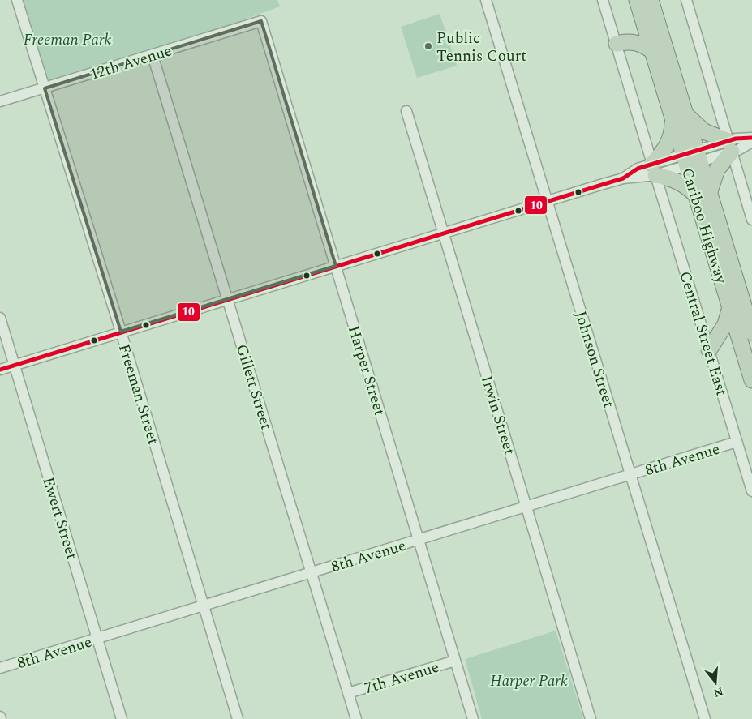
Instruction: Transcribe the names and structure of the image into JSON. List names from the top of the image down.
{
  "streets": {
    "highway": ["Cariboo Highway"],
    "street": [
      "12th Avenue",
      "Central Street East",
      "Johnson Street",
      "Harper Street",
      "Gillett Street",
      "Freeman Street",
      "Irwin Street",
      "8th Avenue",
      "Ewert Street",
      "7th Avenue"
    ]
  },
  "crossings": [
    ["12th Avenue", "Harper Street"],
    ["12th Avenue", "Gillett Street"],
    ["12th Avenue", "Freeman Street"],
    ["Central Street East", "8th Avenue"],
    ["Johnson Street", "8th Avenue"],
    ["Harper Street", "8th Avenue"],
    ["Harper Street", "7th Avenue"],
    ["Gillett Street", "8th Avenue"],
    ["Gillett Street", "7th Avenue"],
    ["Freeman Street", "8th Avenue"],
    ["Irwin Street", "8th Avenue"],
    ["8th Avenue", "Ewert Street"]
  ],
  "parks": ["Freeman Park", "Harper Park"],
  "places": ["Public Tennis Court"],
  "lines": ["transit line 10"],
  "north": "bottom"
}
